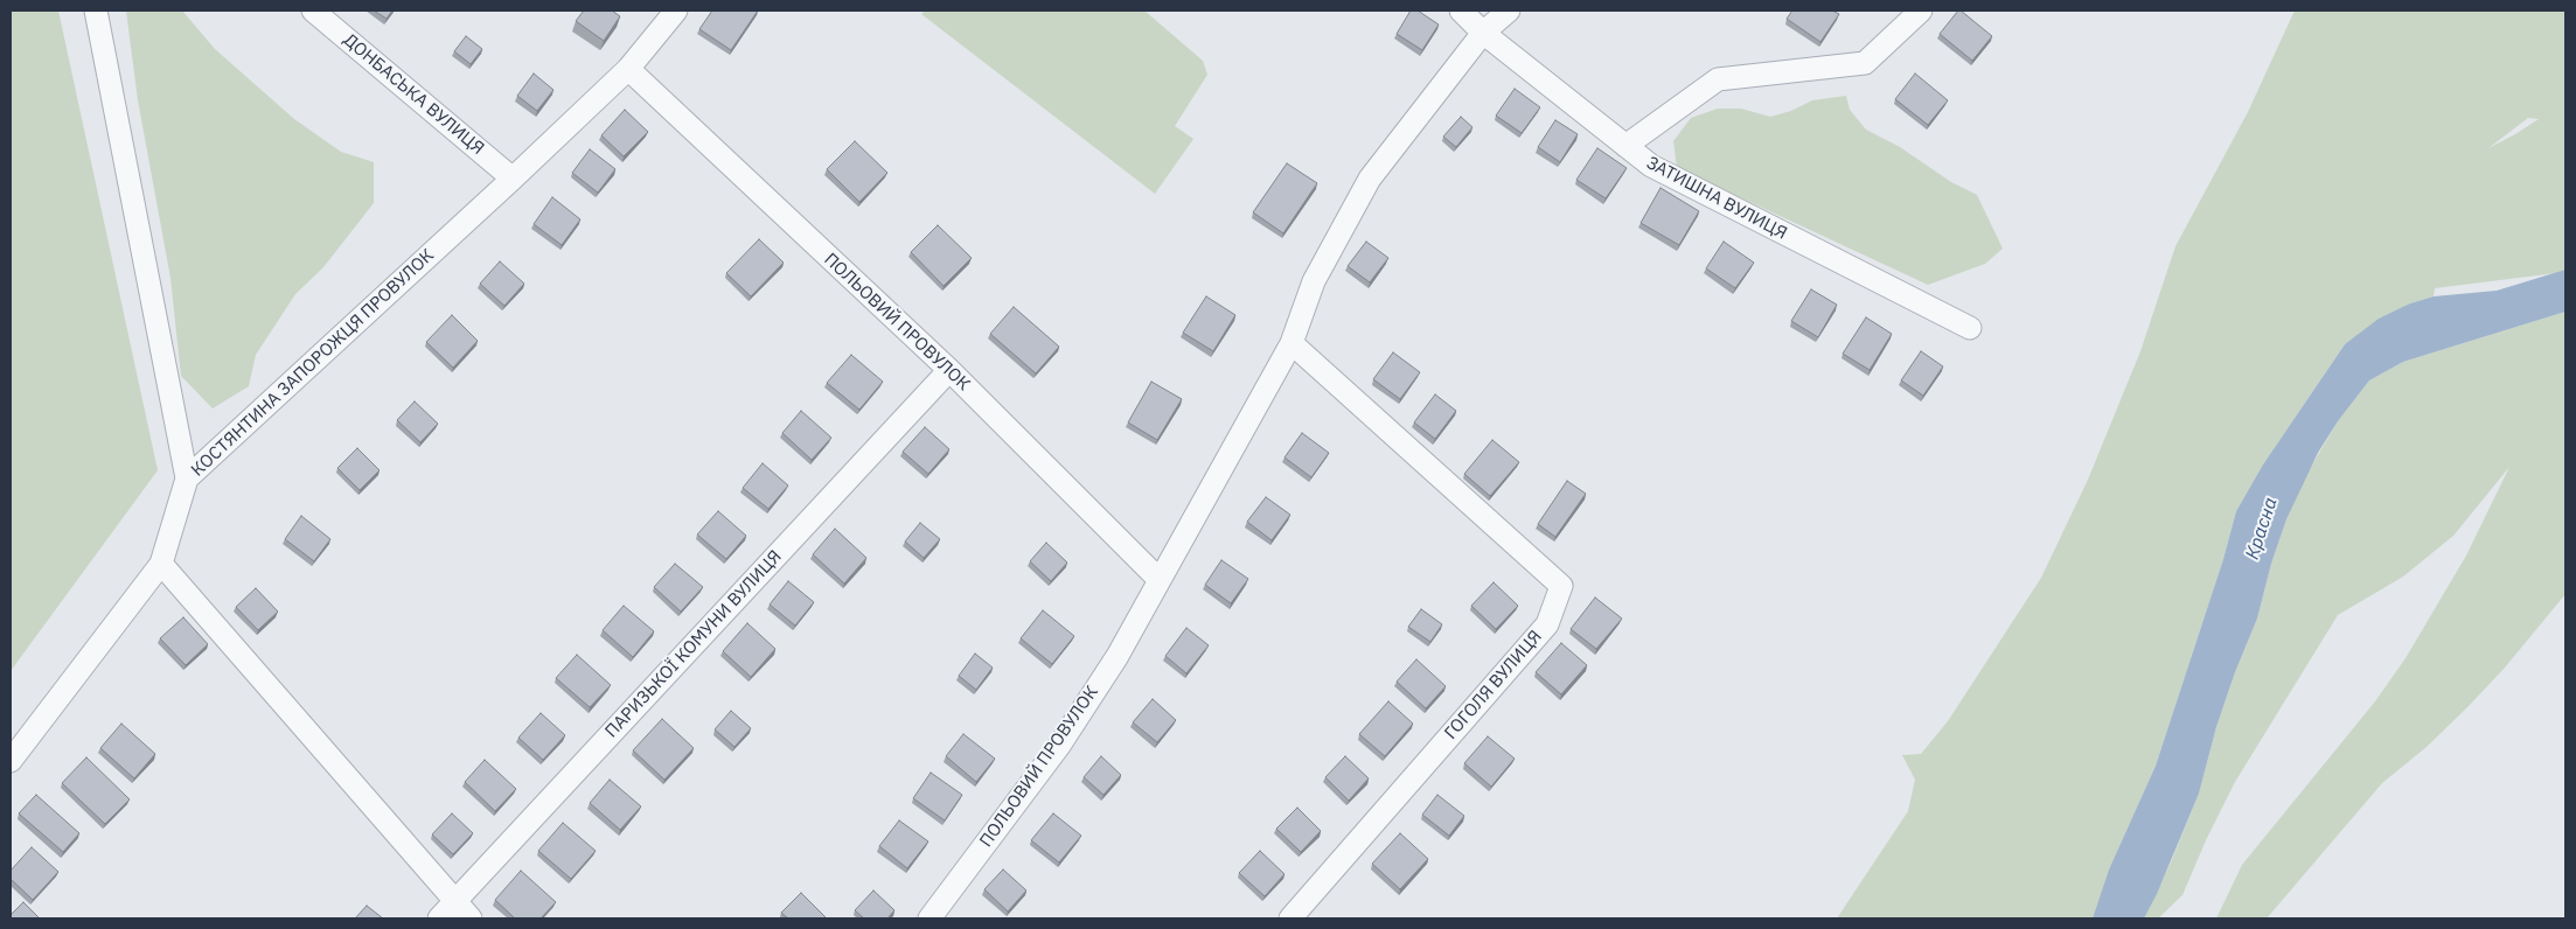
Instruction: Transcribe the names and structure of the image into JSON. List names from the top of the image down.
{
  "streets": {
    "street": [
      "ДОНБАСЬКА ВУЛИЦЯ",
      "ЗАТИШНА ВУЛИЦЯ",
      "ПОЛЬОВИЙ ПРОВУЛОК",
      "КОСТЯНТИНА ЗАПОРОЖЦЯ ПРОВУЛОК",
      "ПАРИЗЬКОЇ КОМУНИ ВУЛИЦЯ",
      "ГОГОЛЯ ВУЛИЦЯ"
    ]
  },
  "crossings": [
    ["ДОНБАСЬКА ВУЛИЦЯ", "КОСТЯНТИНА ЗАПОРОЖЦЯ ПРОВУЛОК"],
    ["ЗАТИШНА ВУЛИЦЯ", "ПОЛЬОВИЙ ПРОВУЛОК"],
    ["ПОЛЬОВИЙ ПРОВУЛОК", "КОСТЯНТИНА ЗАПОРОЖЦЯ ПРОВУЛОК"],
    ["ПОЛЬОВИЙ ПРОВУЛОК", "ПАРИЗЬКОЇ КОМУНИ ВУЛИЦЯ"],
    ["ПОЛЬОВИЙ ПРОВУЛОК", "ГОГОЛЯ ВУЛИЦЯ"]
  ],
  "water": ["Красна"]
}
